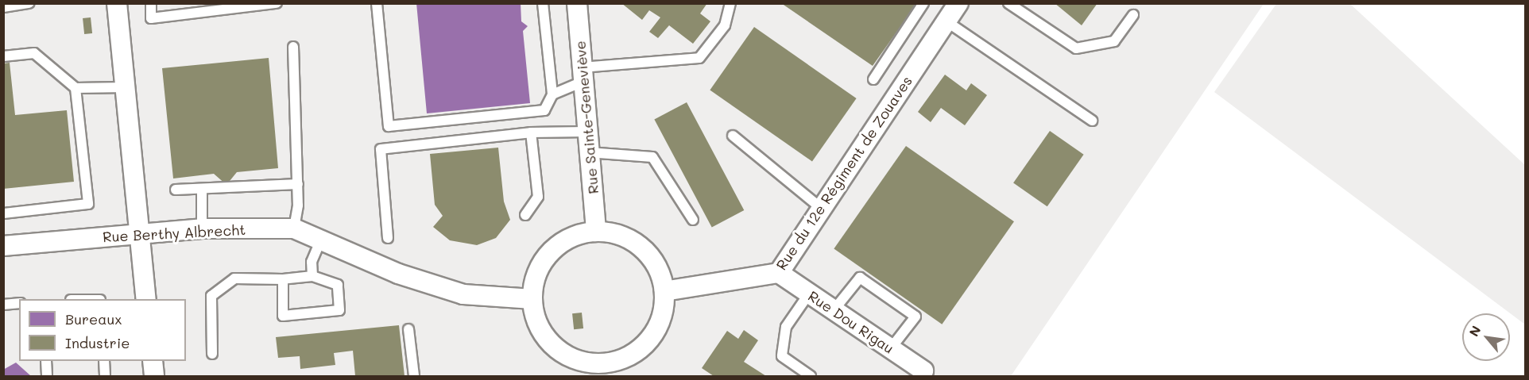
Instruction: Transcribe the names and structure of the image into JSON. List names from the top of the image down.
{
  "streets": {
    "street": [
      "Rue Sainte-Geneviève",
      "Rue du 12e Régiment de Zouaves",
      "Rue Berthy Albrecht",
      "Rue Dou Rigau"
    ]
  },
  "crossings": [
    ["Rue Sainte-Geneviève", "Rue du 12e Régiment de Zouaves"],
    ["Rue Sainte-Geneviève", "Rue Berthy Albrecht"],
    ["Rue du 12e Régiment de Zouaves", "Rue Berthy Albrecht"],
    ["Rue du 12e Régiment de Zouaves", "Rue Dou Rigau"]
  ],
  "legend": ["Bureaux", "Industrie"],
  "north": "top left"
}
